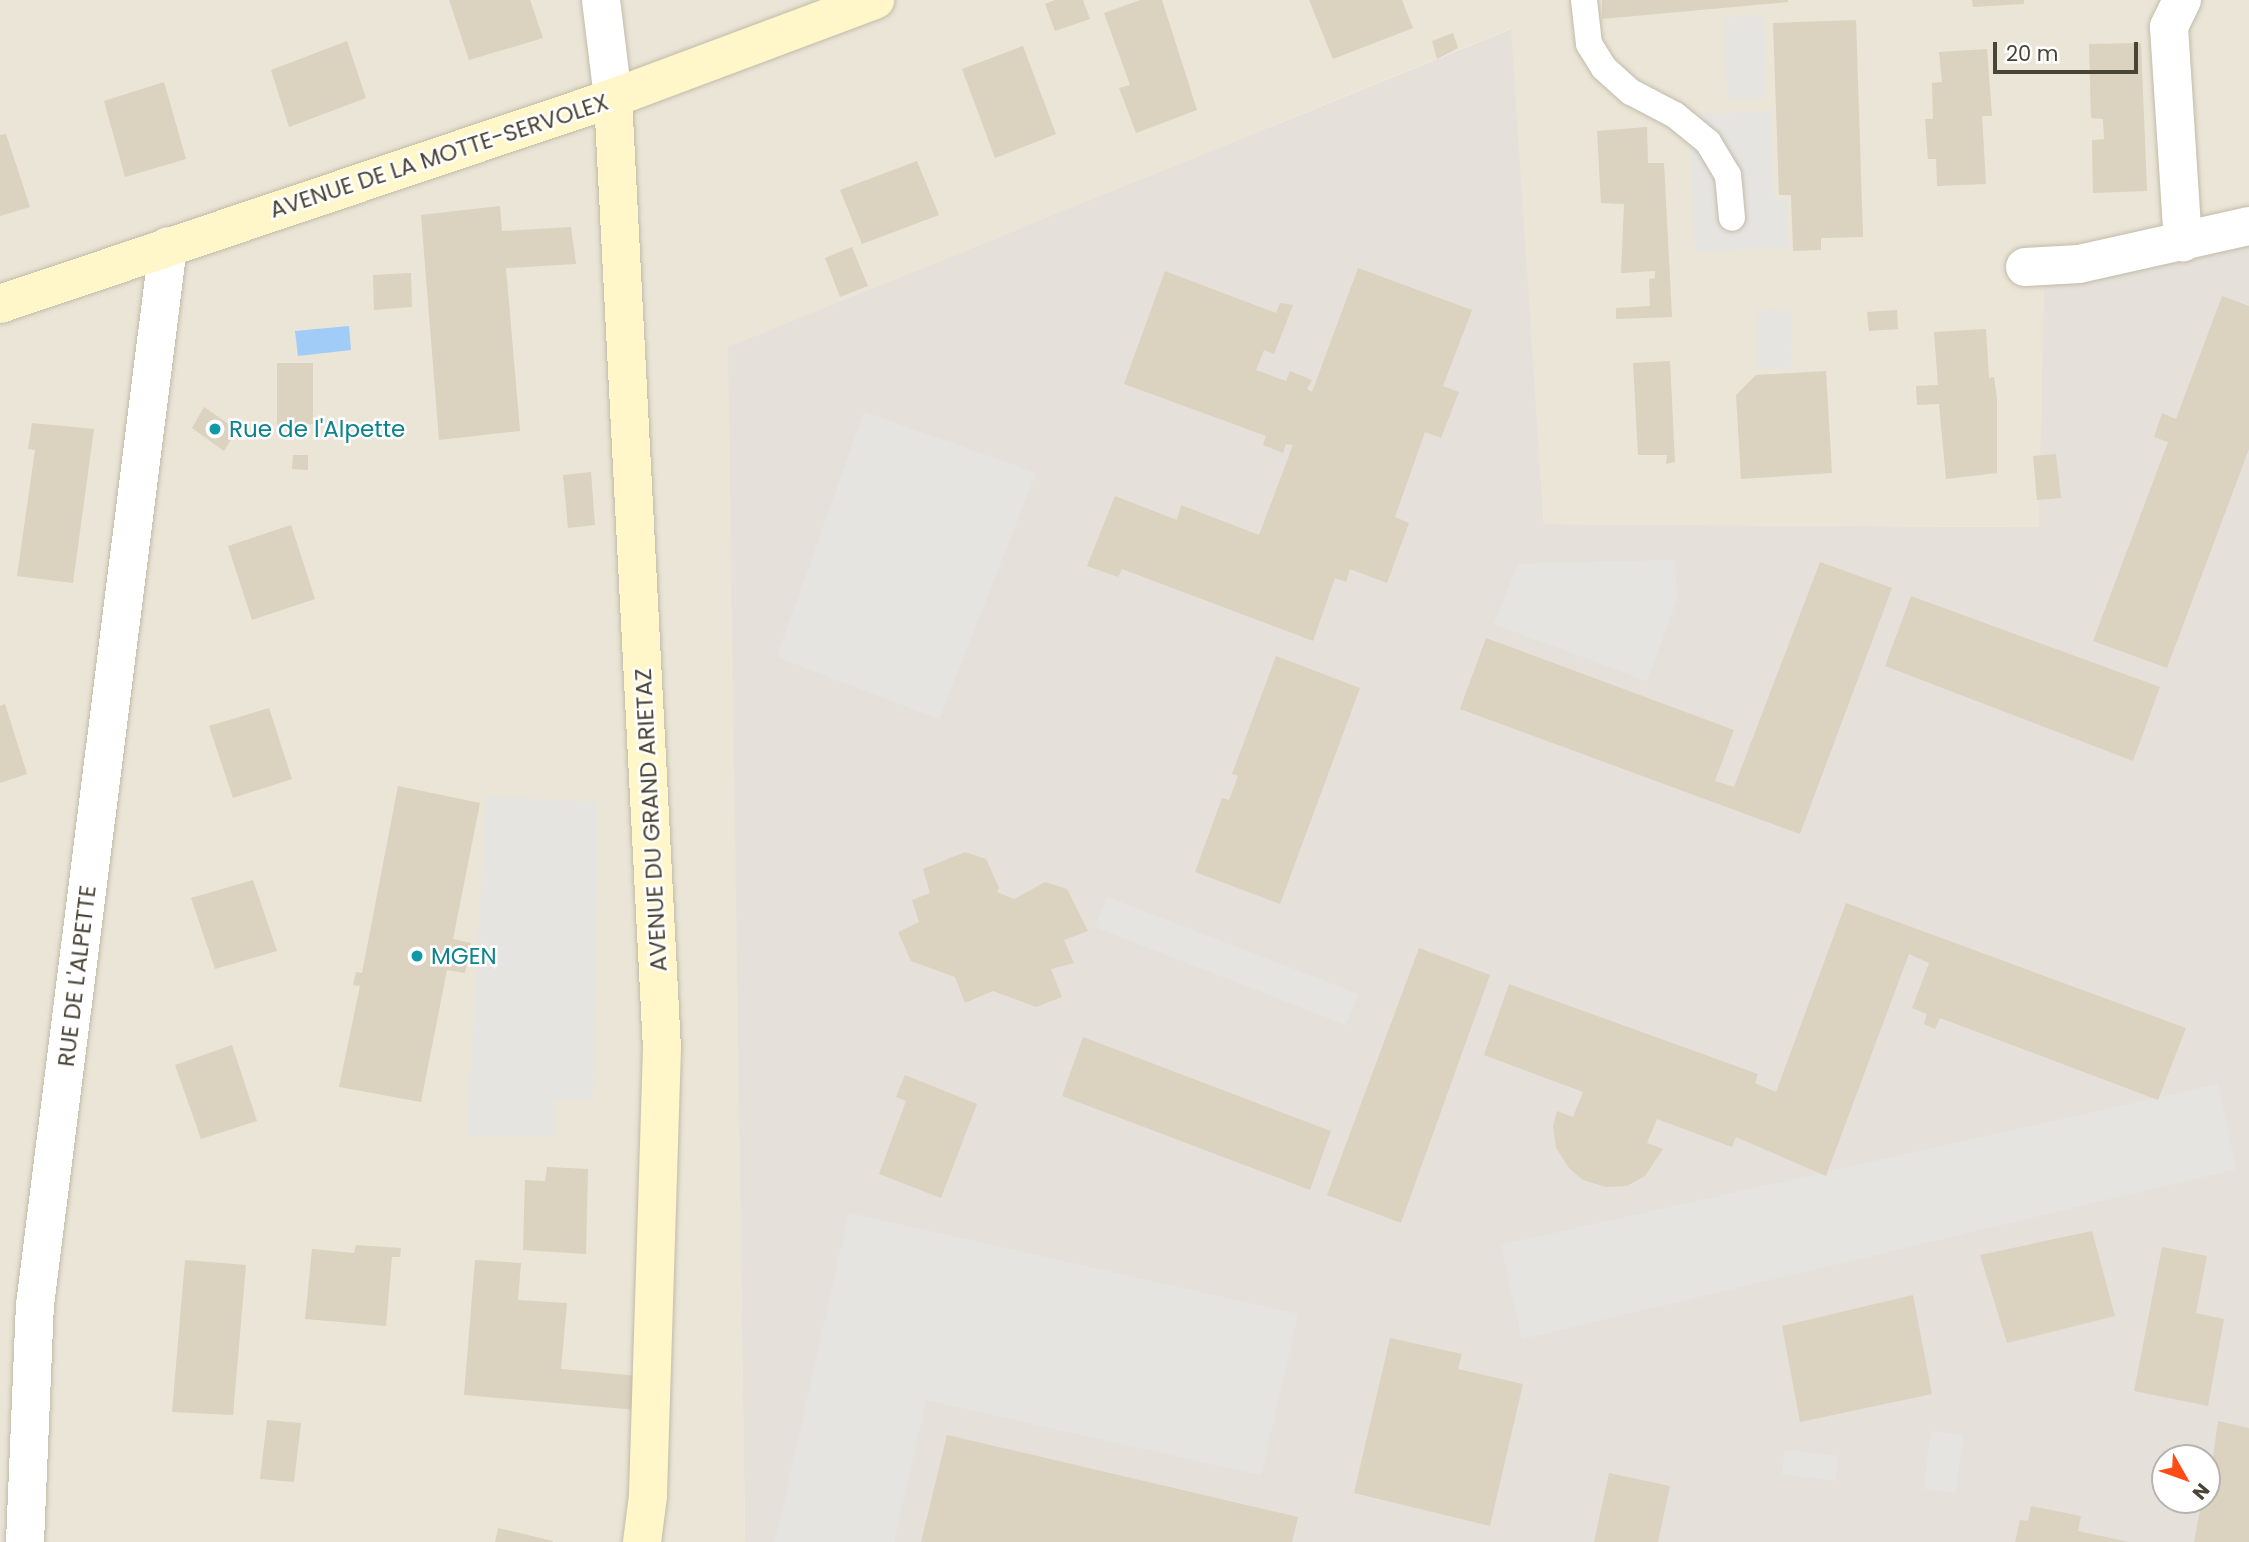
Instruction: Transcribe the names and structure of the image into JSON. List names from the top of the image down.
{
  "streets": {
    "main road": ["AVENUE DE LA MOTTE-SERVOLEX", "AVENUE DU GRAND ARIETAZ"],
    "street": ["RUE DE L'ALPETTE"]
  },
  "crossings": [
    ["AVENUE DE LA MOTTE-SERVOLEX", "AVENUE DU GRAND ARIETAZ"],
    ["AVENUE DE LA MOTTE-SERVOLEX", "RUE DE L'ALPETTE"]
  ],
  "places": ["Rue de l'Alpette", "MGEN"],
  "scale_bar": "20 m",
  "north": "bottom right"
}
